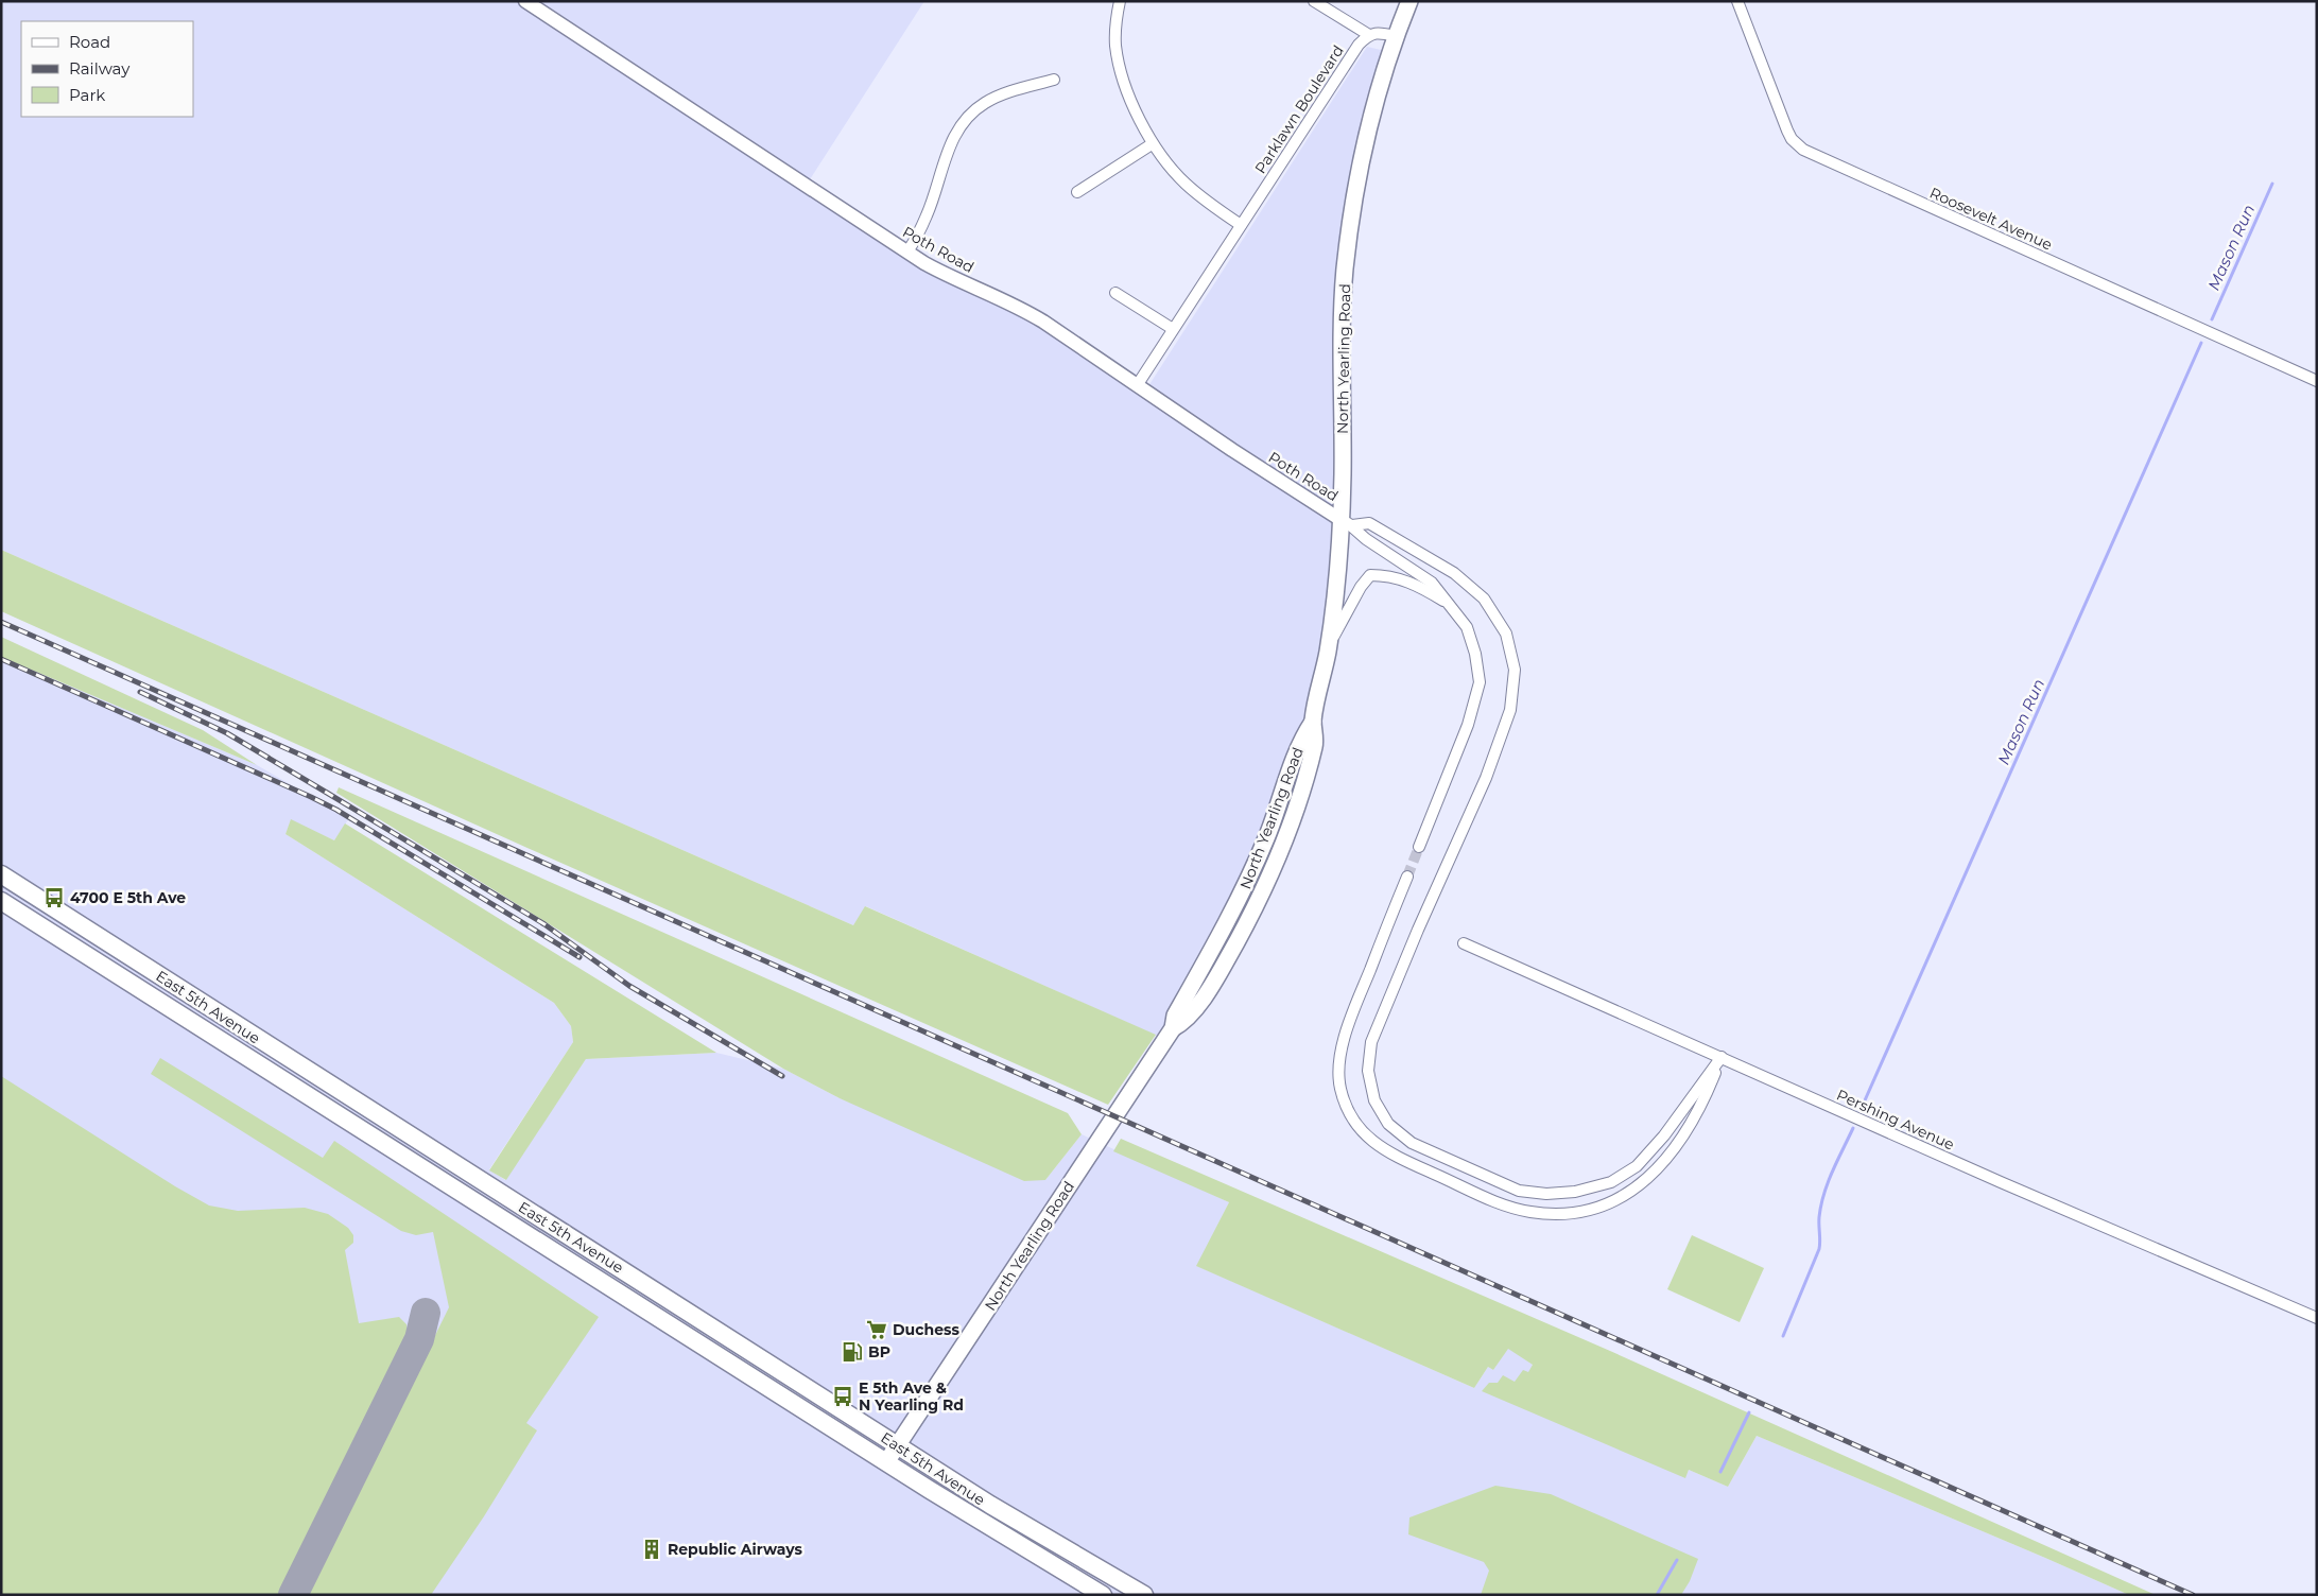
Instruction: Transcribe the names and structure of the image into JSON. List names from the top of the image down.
{
  "streets": {
    "main road": ["North Yearling Road", "East 5th Avenue"],
    "street": [
      "Parklawn Boulevard",
      "Roosevelt Avenue",
      "Poth Road",
      "Pershing Avenue"
    ]
  },
  "crossings": [
    ["Parklawn Boulevard", "Poth Road"],
    ["Poth Road", "North Yearling Road"],
    ["North Yearling Road", "East 5th Avenue"]
  ],
  "water": ["Mason Run"],
  "places": {
    "bus stop": ["4700 E 5th Ave", "E 5th Ave & N Yearling Rd"],
    "supermarket": ["Duchess"],
    "fuel station": ["BP"],
    "building": ["Republic Airways"]
  },
  "legend": ["Road", "Railway", "Park"]
}
